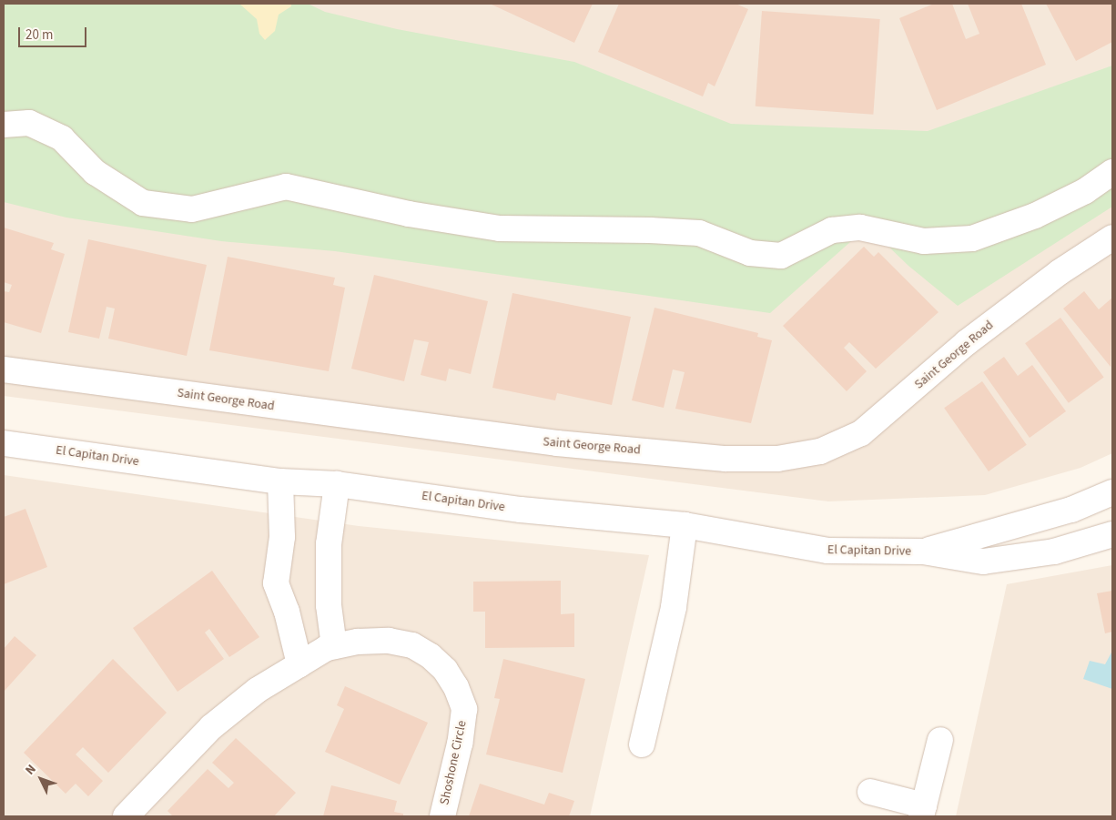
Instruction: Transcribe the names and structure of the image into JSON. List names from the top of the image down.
{
  "streets": {
    "street": ["Saint George Road", "El Capitan Drive", "Shoshone Circle"]
  },
  "scale_bar": "20 m",
  "north": "top left"
}
